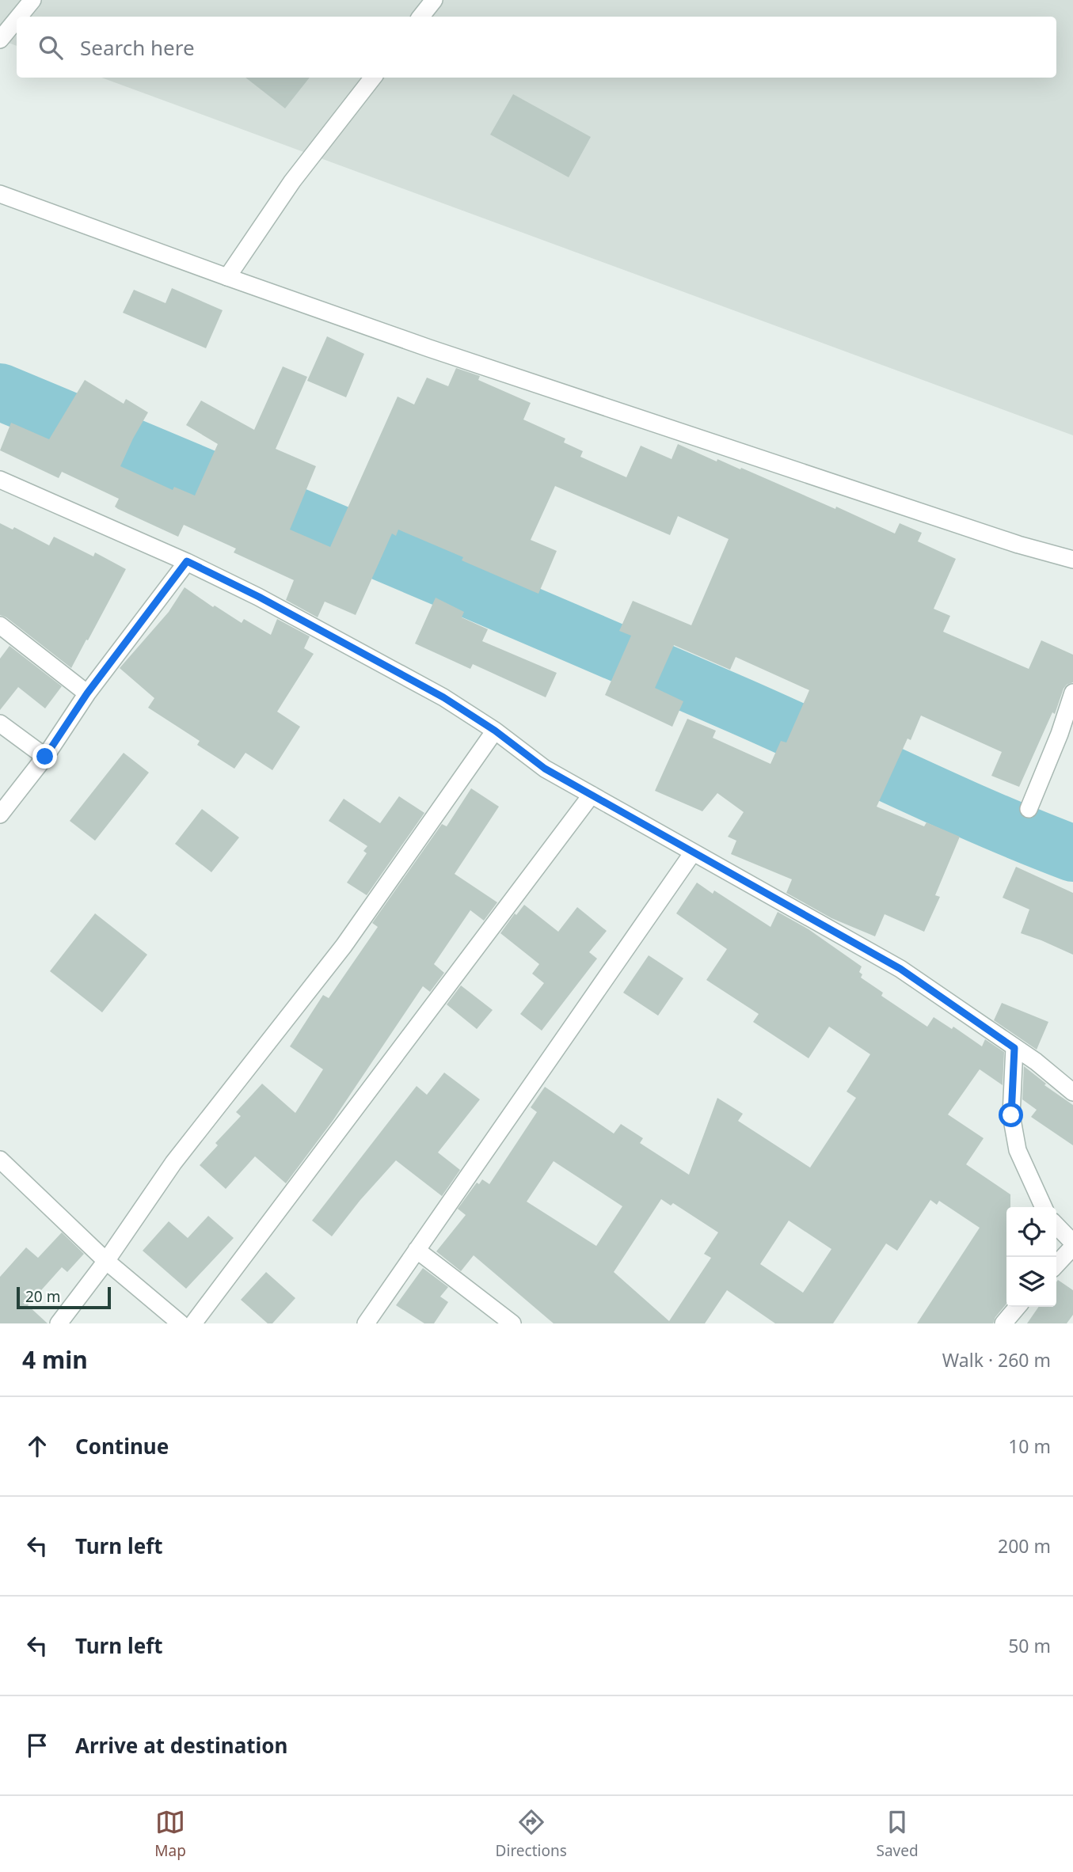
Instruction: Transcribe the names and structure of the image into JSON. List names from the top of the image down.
{
  "scale_bar": "20 m",
  "page": {
    "search": "Search here",
    "scale": "20 m",
    "heading": ["4 min", "Walk · 260 m"],
    "list": [
      ["Continue", "10 m"],
      ["Turn left", "200 m"],
      ["Turn left", "50 m"],
      "Arrive at destination"
    ],
    "nav": ["Map", "Directions", "Saved"]
  }
}
